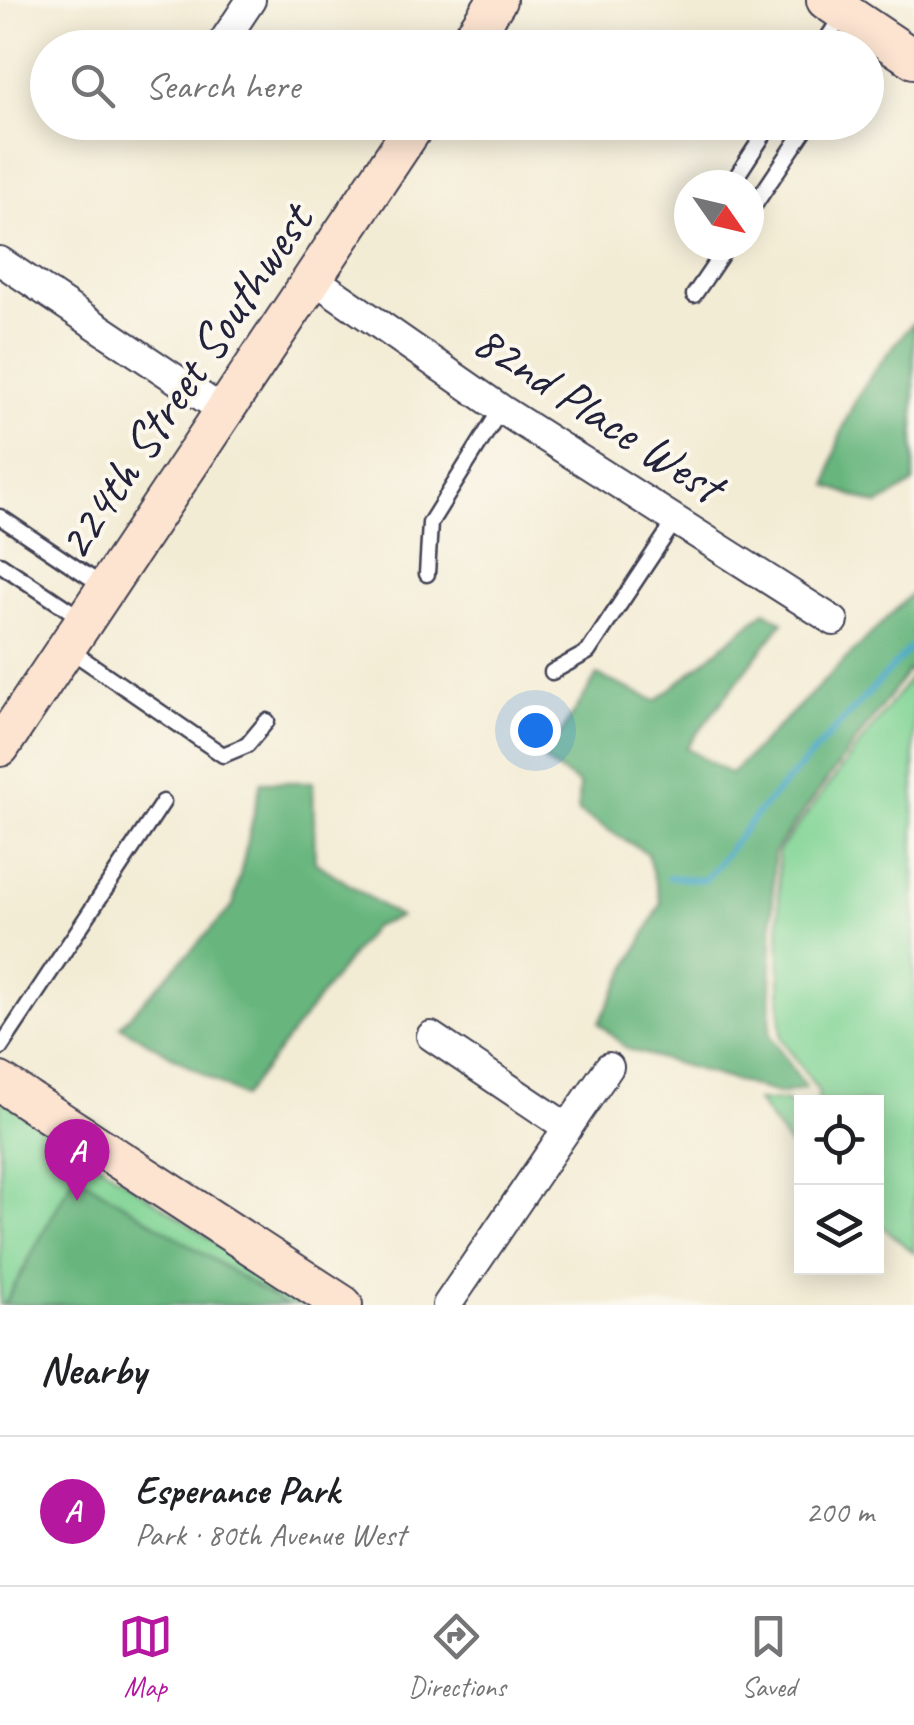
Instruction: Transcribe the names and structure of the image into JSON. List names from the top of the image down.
{
  "streets": {
    "street": ["224th Street Southwest", "82nd Place West"]
  },
  "crossings": [
    ["224th Street Southwest", "82nd Place West"]
  ],
  "north": "bottom right",
  "page": {
    "search": "Search here",
    "pins": "A",
    "heading": "Nearby",
    "list": [
      {
        "mark": "A",
        "name": "Esperance Park",
        "note": "Park · 80th Avenue West",
        "value": "200 m"
      }
    ],
    "nav": ["Map", "Directions", "Saved"]
  }
}
